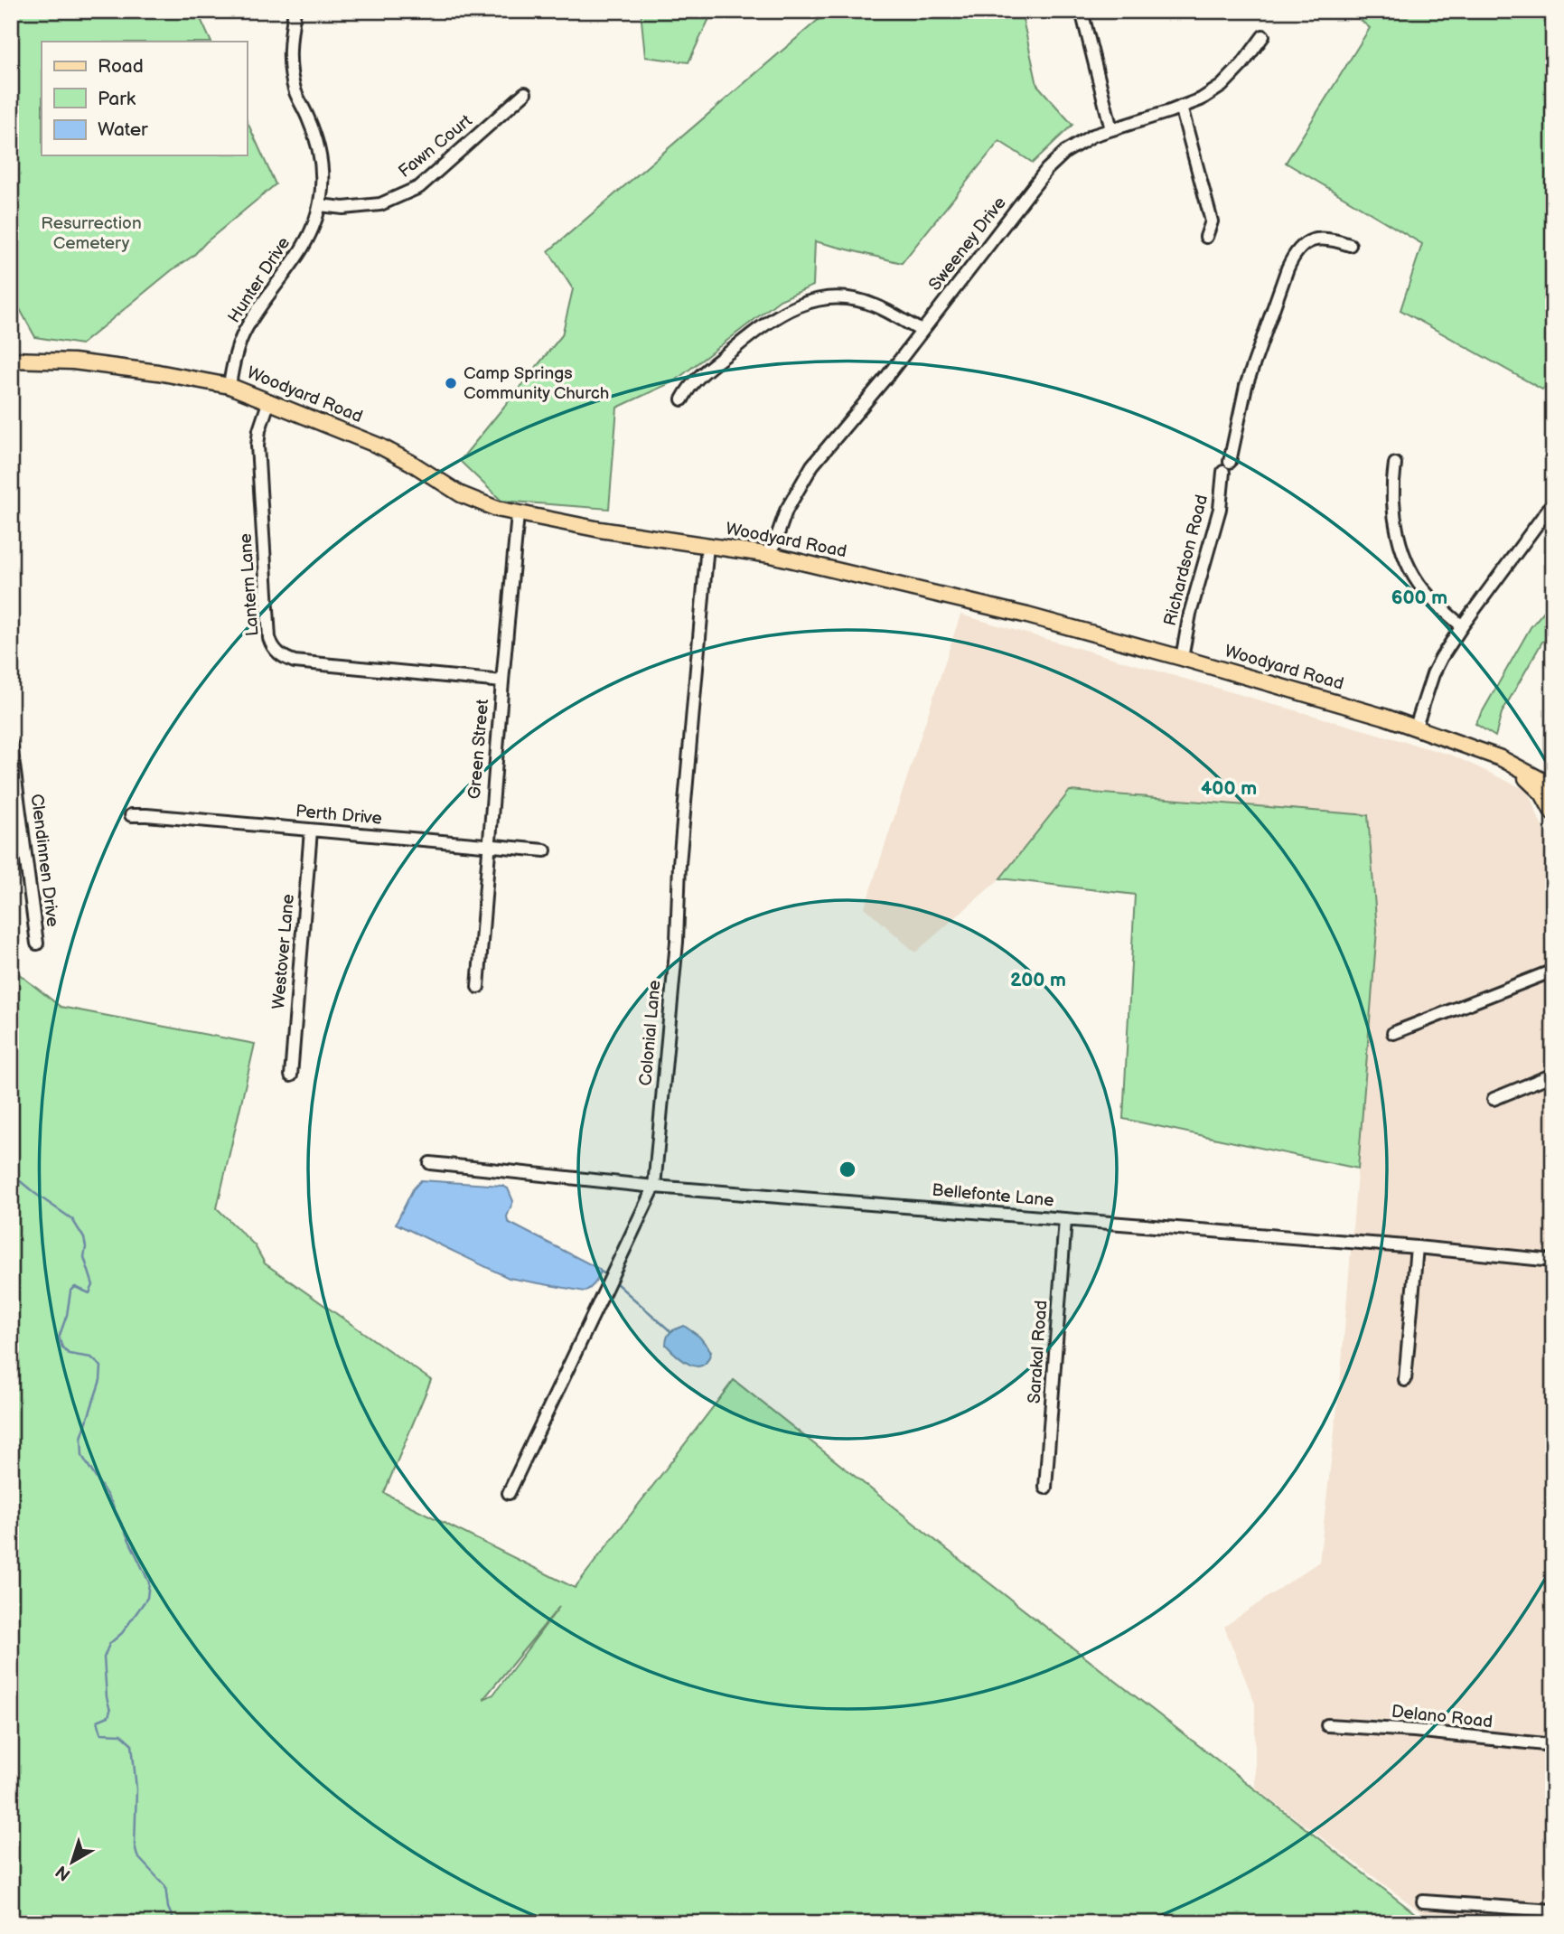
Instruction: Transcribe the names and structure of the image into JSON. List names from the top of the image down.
{
  "streets": {
    "main road": ["Woodyard Road"],
    "street": [
      "Fawn Court",
      "Sweeney Drive",
      "Hunter Drive",
      "Richardson Road",
      "Lantern Lane",
      "Green Street",
      "Perth Drive",
      "Clendinnen Drive",
      "Westover Lane",
      "Colonial Lane",
      "Bellefonte Lane",
      "Sarakal Road",
      "Delano Road"
    ]
  },
  "crossings": [
    ["Fawn Court", "Hunter Drive"],
    ["Sweeney Drive", "Woodyard Road"],
    ["Hunter Drive", "Woodyard Road"],
    ["Woodyard Road", "Richardson Road"],
    ["Woodyard Road", "Lantern Lane"],
    ["Woodyard Road", "Green Street"],
    ["Woodyard Road", "Colonial Lane"],
    ["Lantern Lane", "Green Street"],
    ["Green Street", "Perth Drive"],
    ["Perth Drive", "Westover Lane"],
    ["Colonial Lane", "Bellefonte Lane"],
    ["Bellefonte Lane", "Sarakal Road"]
  ],
  "parks": ["Resurrection Cemetery"],
  "places": ["Camp Springs Community Church"],
  "legend": ["Road", "Park", "Water"],
  "north": "bottom left",
  "rings": ["600 m", "400 m", "200 m"]
}
